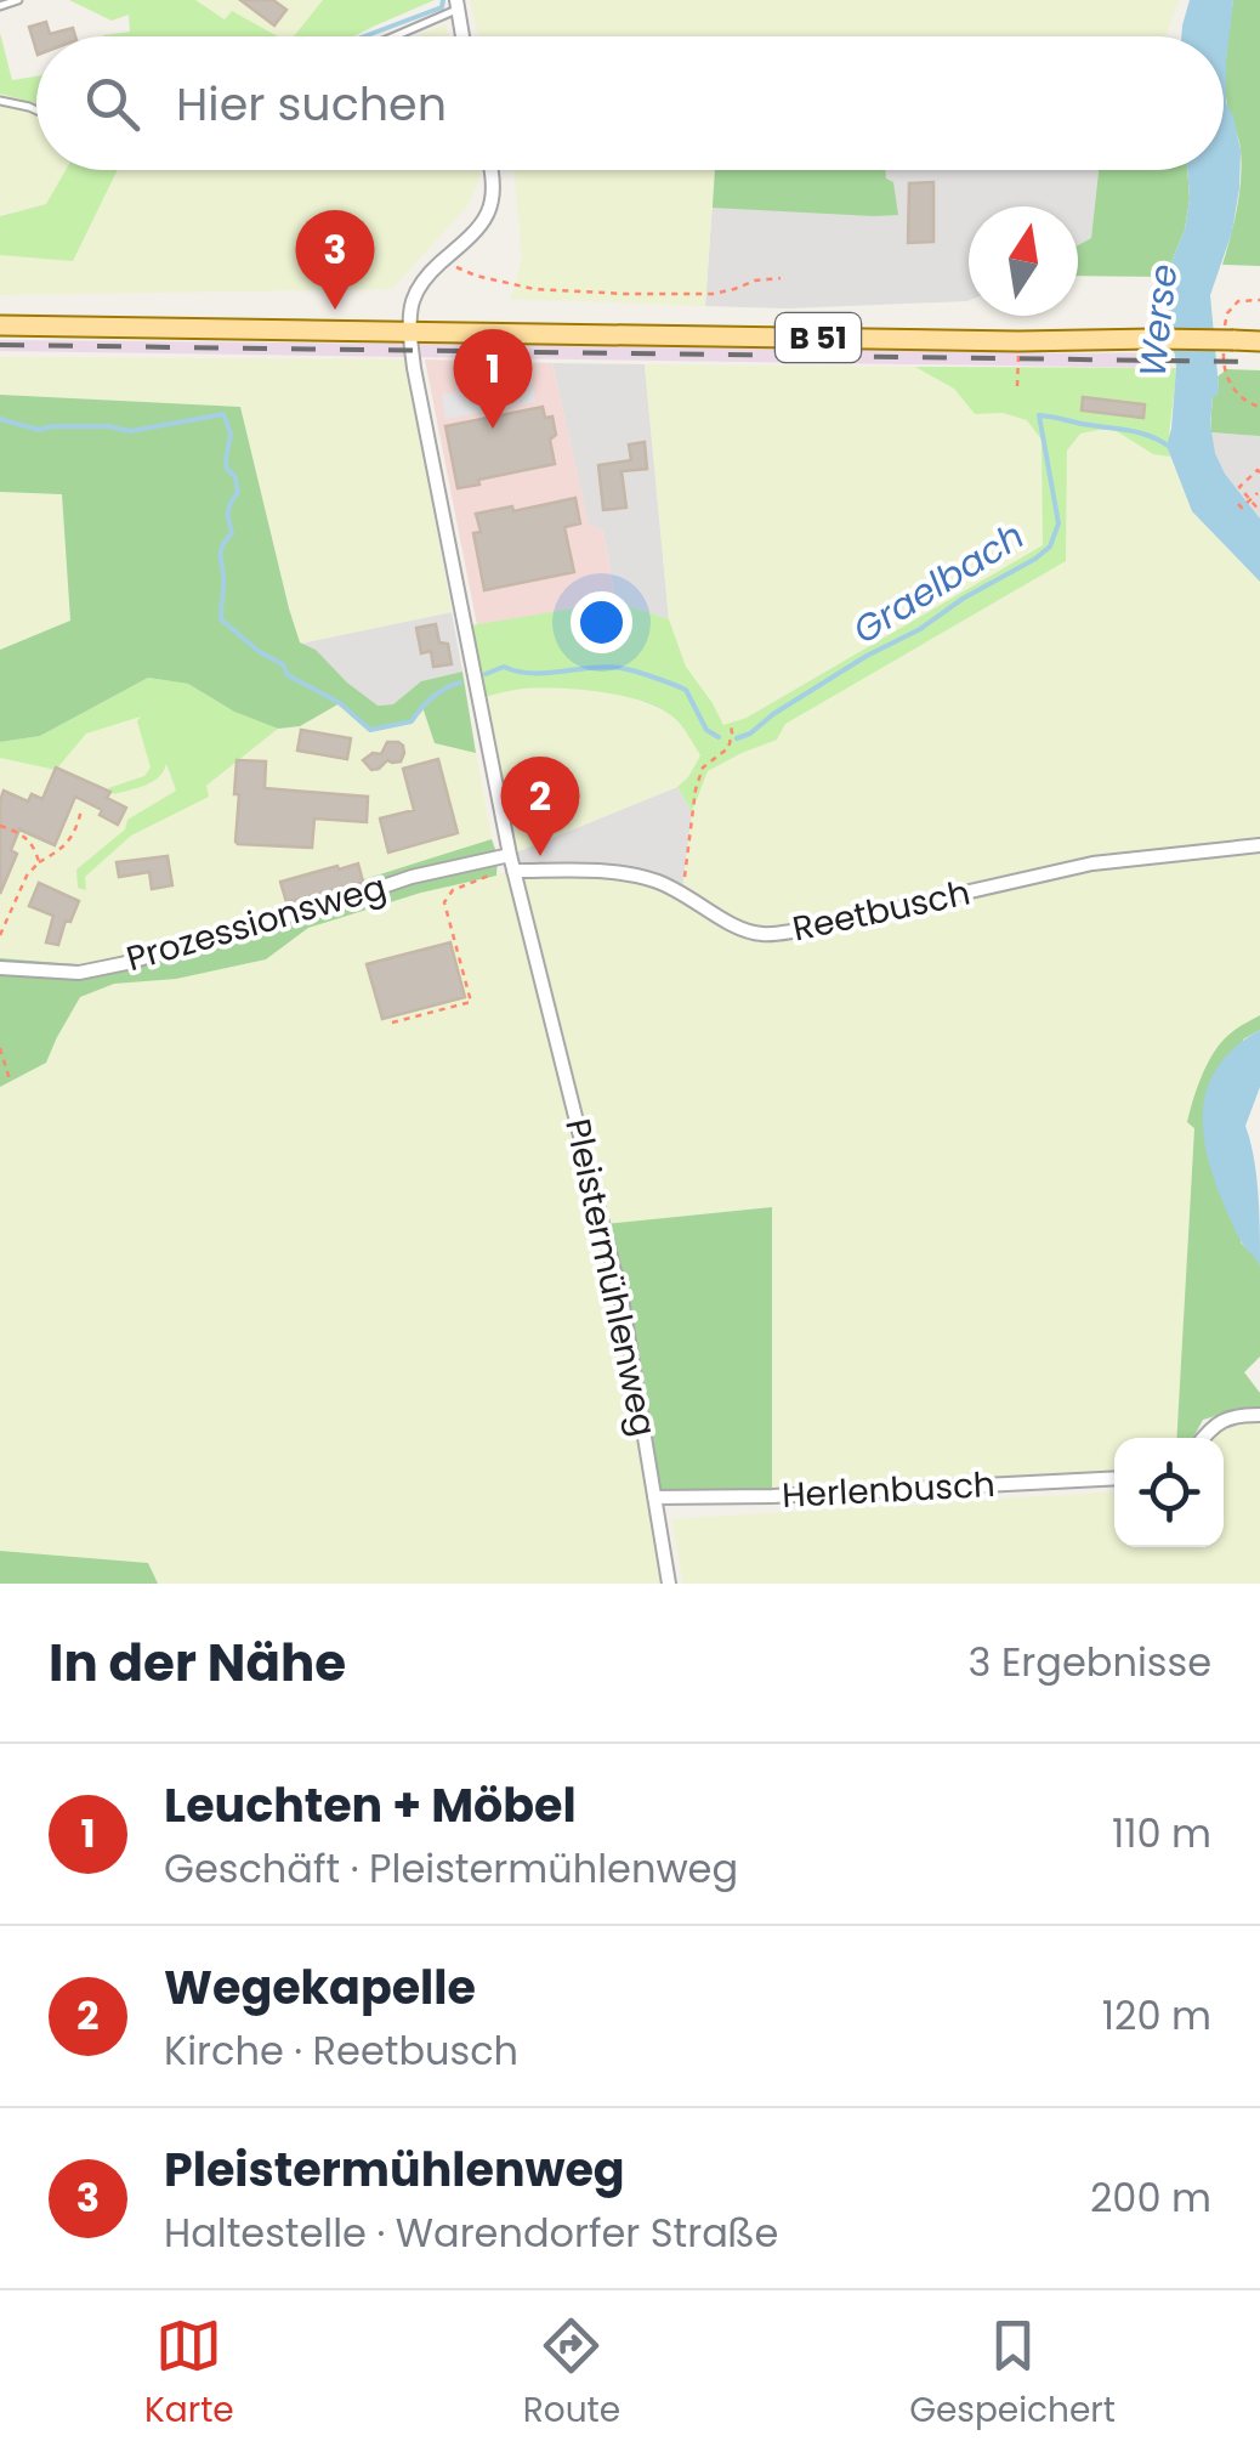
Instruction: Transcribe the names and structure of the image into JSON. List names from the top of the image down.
{
  "streets": {
    "main road": ["B 51"],
    "street": [
      "Reetbusch",
      "Prozessionsweg",
      "Pleistermühlenweg",
      "Herlenbusch"
    ]
  },
  "crossings": [
    ["B 51", "Pleistermühlenweg"],
    ["Reetbusch", "Pleistermühlenweg"],
    ["Prozessionsweg", "Pleistermühlenweg"],
    ["Pleistermühlenweg", "Herlenbusch"]
  ],
  "water": ["Werse", "Graelbach"],
  "north": "top",
  "page": {
    "search": "Hier suchen",
    "pins": ["3", "1", "2"],
    "heading": ["In der Nähe", "3 Ergebnisse"],
    "list": [
      {
        "mark": "1",
        "name": "Leuchten + Möbel",
        "note": "Geschäft · Pleistermühlenweg",
        "value": "110 m"
      },
      {
        "mark": "2",
        "name": "Wegekapelle",
        "note": "Kirche · Reetbusch",
        "value": "120 m"
      },
      {
        "mark": "3",
        "name": "Pleistermühlenweg",
        "note": "Haltestelle · Warendorfer Straße",
        "value": "200 m"
      }
    ],
    "nav": ["Karte", "Route", "Gespeichert"]
  }
}
